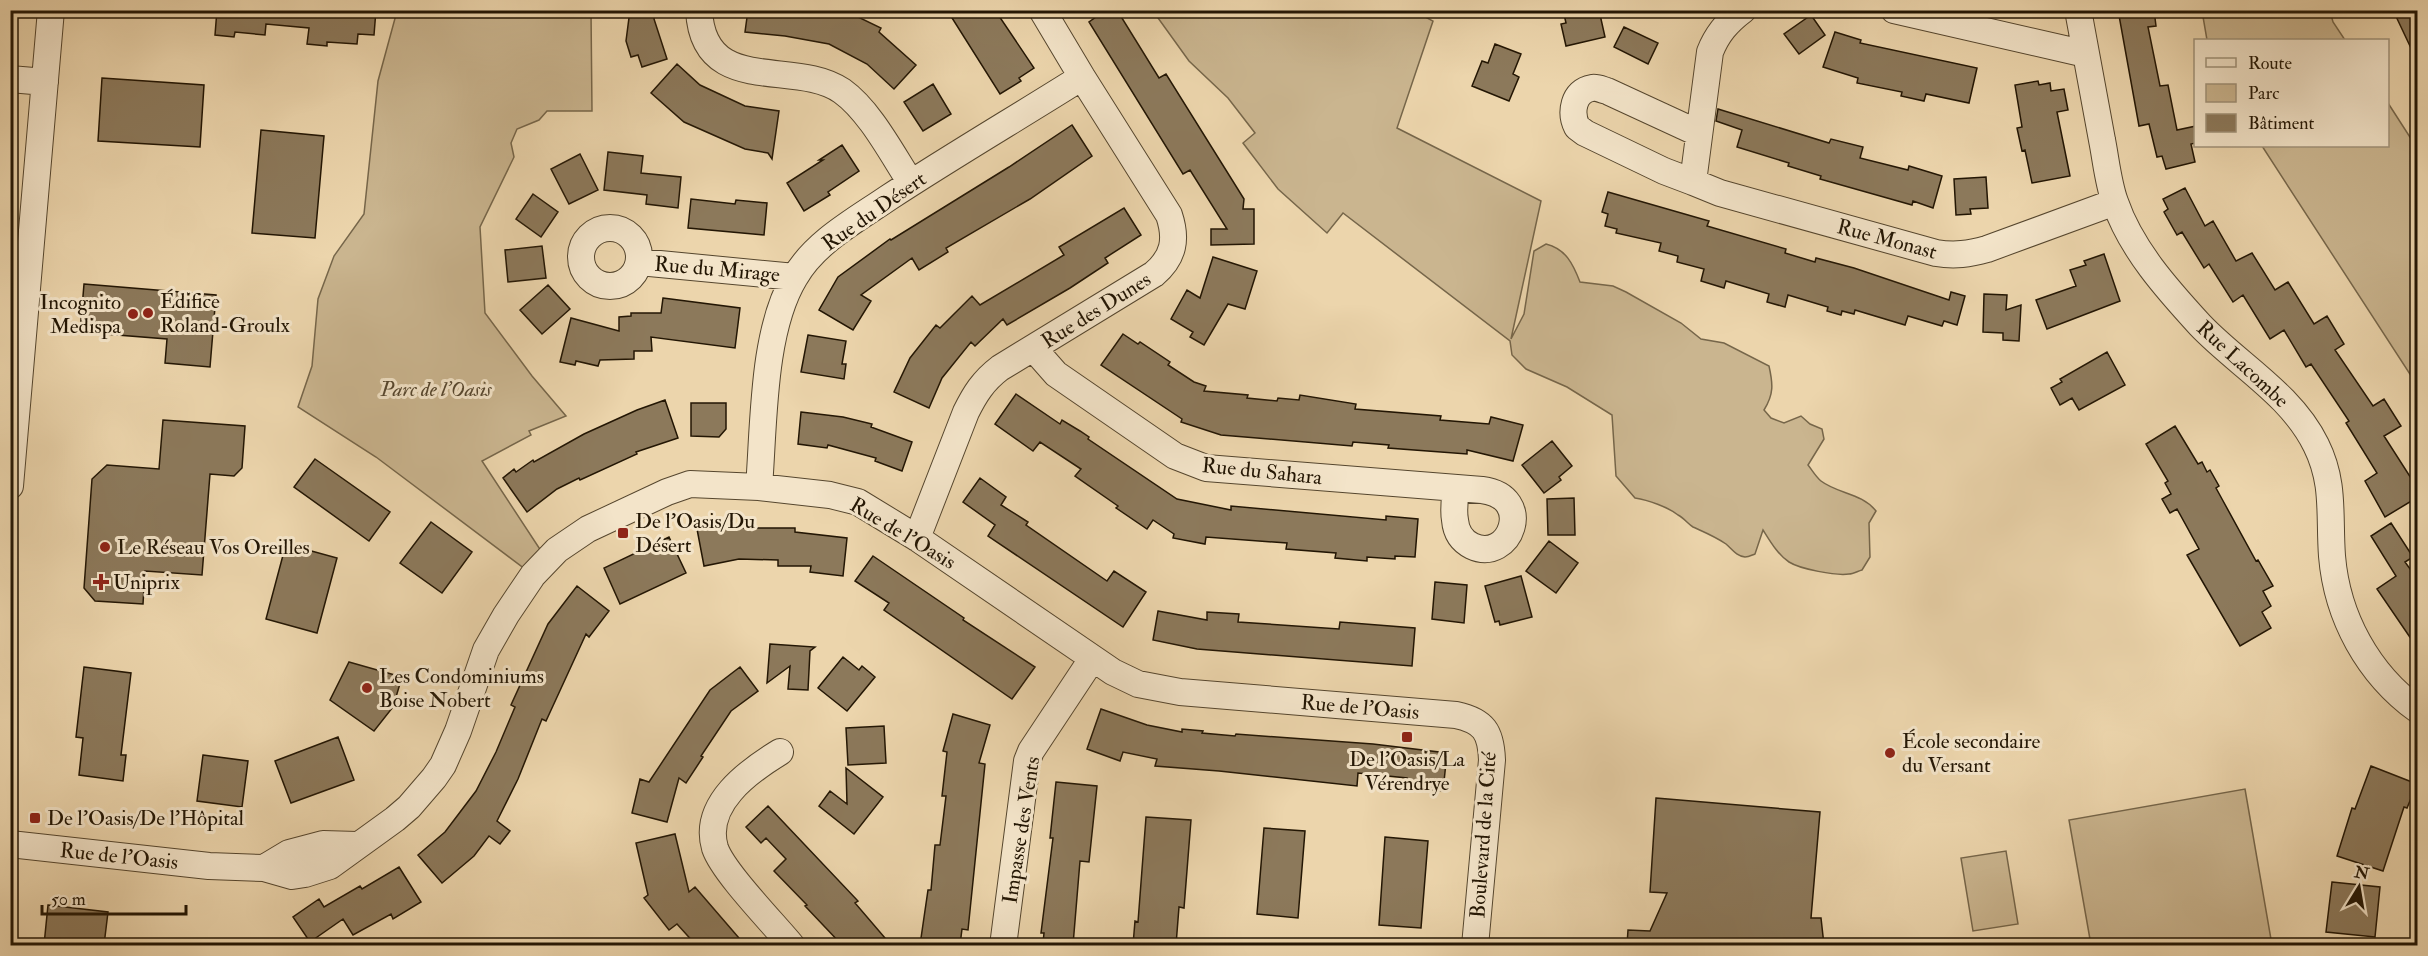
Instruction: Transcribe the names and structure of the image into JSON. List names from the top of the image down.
{
  "streets": {
    "street": [
      "Rue du Désert",
      "Rue Monast",
      "Rue du Mirage",
      "Rue des Dunes",
      "Rue Lacombe",
      "Rue du Sahara",
      "Rue de l'Oasis",
      "Impasse des Vents",
      "Boulevard de la Cité"
    ]
  },
  "crossings": [
    ["Rue du Désert", "Rue du Mirage"],
    ["Rue du Désert", "Rue des Dunes"],
    ["Rue du Désert", "Rue de l'Oasis"],
    ["Rue Monast", "Rue Lacombe"],
    ["Rue des Dunes", "Rue du Sahara"],
    ["Rue des Dunes", "Rue de l'Oasis"],
    ["Rue de l'Oasis", "Impasse des Vents"],
    ["Rue de l'Oasis", "Boulevard de la Cité"]
  ],
  "parks": ["Parc de l'Oasis"],
  "places": {
    "other": [
      "Édifice Roland-Groulx",
      "Incognito Medispa",
      "Le Réseau Vos Oreilles",
      "Les Condominiums Boise Nobert",
      "École secondaire du Versant"
    ],
    "transit": ["De l'Oasis/Du Désert", "De l'Oasis/La Vérendrye", "De l'Oasis/De l'Hôpital"],
    "health": ["Uniprix"]
  },
  "legend": ["Route", "Parc", "Bâtiment"],
  "scale_bar": "50 m",
  "north": "top"
}
